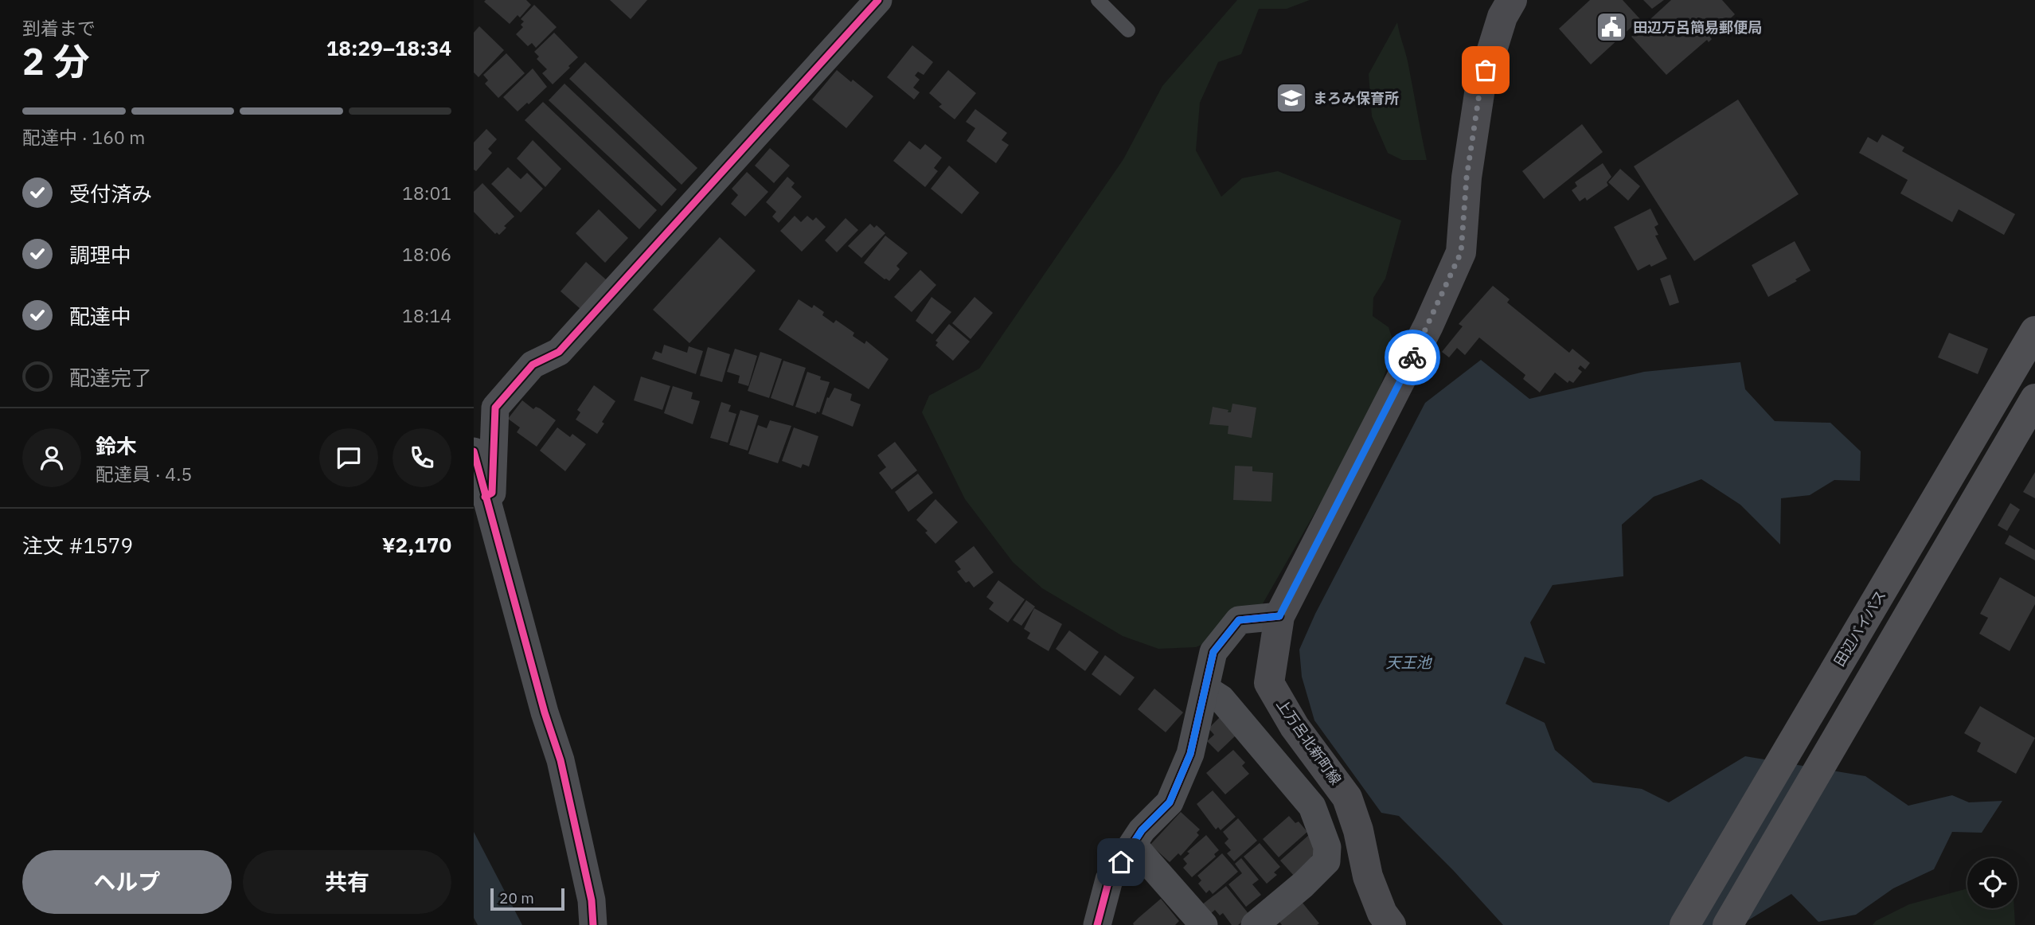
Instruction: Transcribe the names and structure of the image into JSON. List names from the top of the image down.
{
  "streets": {
    "highway": ["田辺バイパス"],
    "main road": ["上万呂北新町線"]
  },
  "water": ["天王池"],
  "places": {
    "public building": ["田辺万呂簡易郵便局"],
    "school or university": ["まろみ保育所"]
  },
  "scale_bar": "20 m",
  "page": {
    "heading": ["2 分", "到着まで", "18:29–18:34"],
    "panel": [
      "鈴木",
      "配達員 · 4.5",
      "注文 #1579",
      "¥2,170"
    ],
    "bar": "配達中 · 160 m",
    "list": [
      ["受付済み", "18:01"],
      ["調理中", "18:06"],
      ["配達中", "18:14"],
      "配達完了"
    ],
    "buttons": ["ヘルプ", "共有"],
    "scale": "20 m"
  }
}
